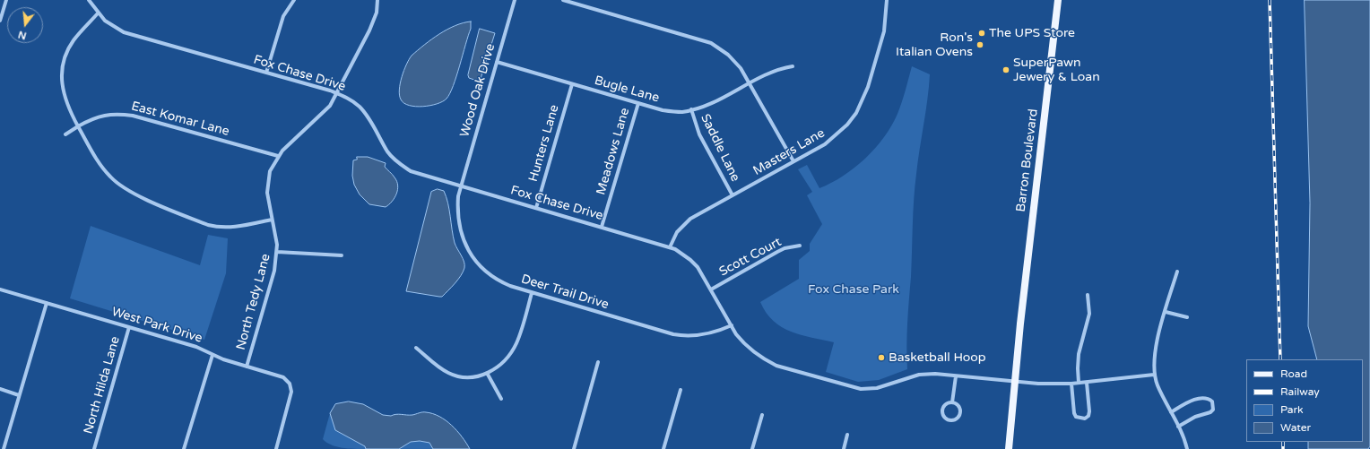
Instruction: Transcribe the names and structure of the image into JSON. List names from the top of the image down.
{
  "streets": {
    "main road": ["Barron Boulevard"],
    "street": [
      "Fox Chase Drive",
      "Bugle Lane",
      "Wood Oak Drive",
      "East Komar Lane",
      "Hunters Lane",
      "Saddle Lane",
      "Meadows Lane",
      "Masters Lane",
      "Scott Court",
      "Deer Trail Drive",
      "North Tedy Lane",
      "West Park Drive",
      "North Hilda Lane"
    ]
  },
  "crossings": [
    ["Fox Chase Drive", "Wood Oak Drive"],
    ["Fox Chase Drive", "Hunters Lane"],
    ["Fox Chase Drive", "Meadows Lane"],
    ["Fox Chase Drive", "Masters Lane"],
    ["Fox Chase Drive", "Barron Boulevard"],
    ["Fox Chase Drive", "Scott Court"],
    ["Fox Chase Drive", "Deer Trail Drive"],
    ["Fox Chase Drive", "North Tedy Lane"],
    ["Bugle Lane", "Wood Oak Drive"],
    ["Bugle Lane", "Hunters Lane"],
    ["Bugle Lane", "Saddle Lane"],
    ["Bugle Lane", "Meadows Lane"],
    ["Wood Oak Drive", "Deer Trail Drive"],
    ["East Komar Lane", "North Tedy Lane"],
    ["Saddle Lane", "Masters Lane"],
    ["North Tedy Lane", "West Park Drive"],
    ["West Park Drive", "North Hilda Lane"]
  ],
  "parks": ["Fox Chase Park"],
  "places": [
    "The UPS Store",
    "Ron's Italian Ovens",
    "SuperPawn Jewery & Loan",
    "Basketball Hoop"
  ],
  "legend": [
    "Road",
    "Railway",
    "Park",
    "Water"
  ],
  "north": "bottom"
}
